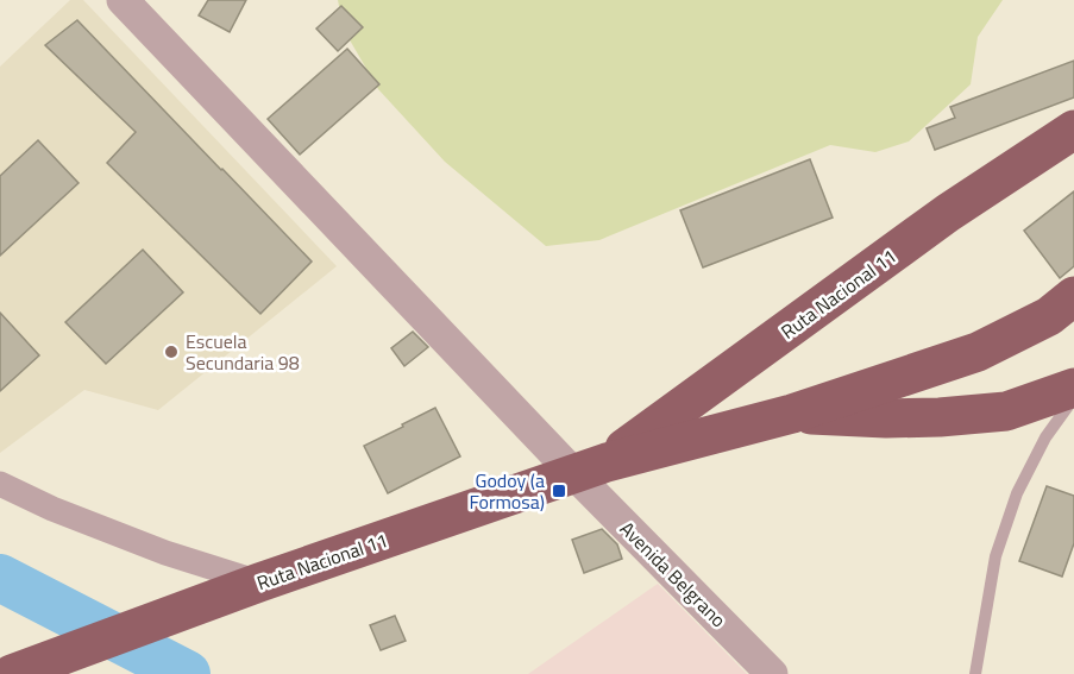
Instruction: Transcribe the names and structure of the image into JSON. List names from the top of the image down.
{
  "streets": {
    "highway": ["Ruta Nacional 11"],
    "street": ["Avenida Belgrano"]
  },
  "crossings": [
    ["Ruta Nacional 11", "Avenida Belgrano"]
  ],
  "places": {
    "other": ["Escuela Secundaria 98"],
    "transit": ["Godoy (a Formosa)"]
  }
}
